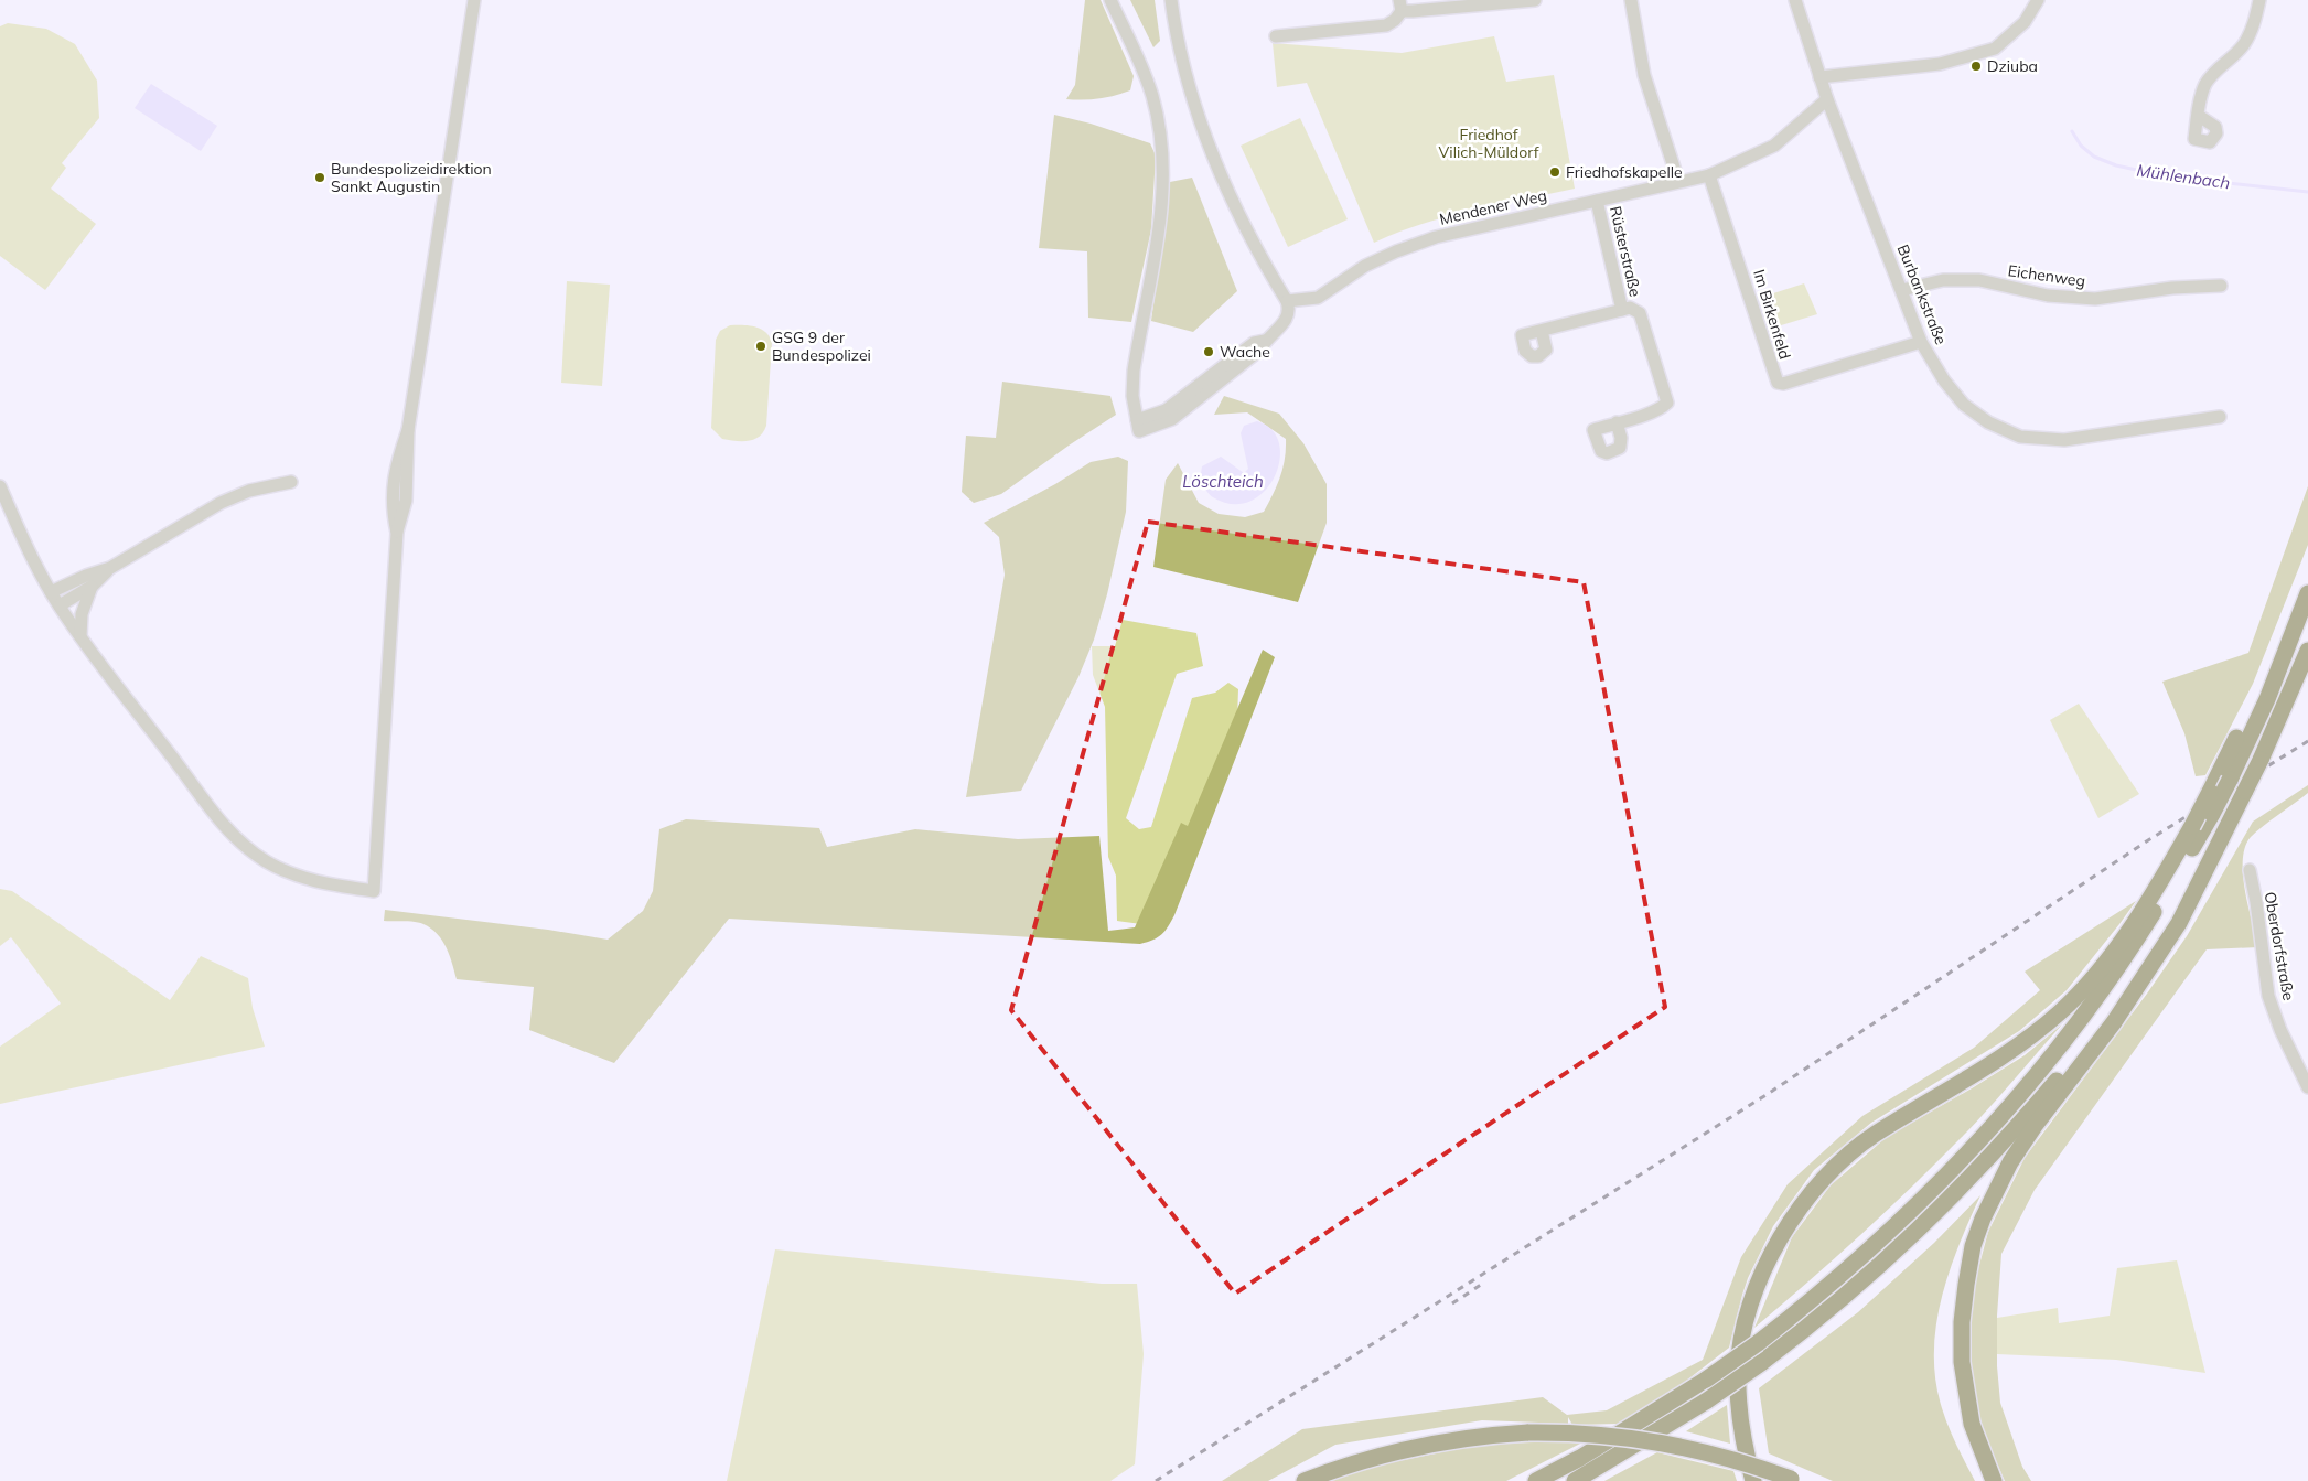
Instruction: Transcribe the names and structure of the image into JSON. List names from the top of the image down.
{
  "streets": {
    "street": [
      "Mendener Weg",
      "Rüsterstraße",
      "Eichenweg",
      "Burbankstraße",
      "Im Birkenfeld",
      "Oberdorfstraße"
    ]
  },
  "crossings": [
    ["Mendener Weg", "Rüsterstraße"],
    ["Mendener Weg", "Burbankstraße"],
    ["Mendener Weg", "Im Birkenfeld"],
    ["Eichenweg", "Burbankstraße"],
    ["Burbankstraße", "Im Birkenfeld"]
  ],
  "water": ["Mühlenbach", "Löschteich"],
  "parks": ["Friedhof Vilich-Müldorf"],
  "places": [
    "Dziuba",
    "Friedhofskapelle",
    "Bundespolizeidirektion Sankt Augustin",
    "GSG 9 der Bundespolizei",
    "Wache"
  ]
}
